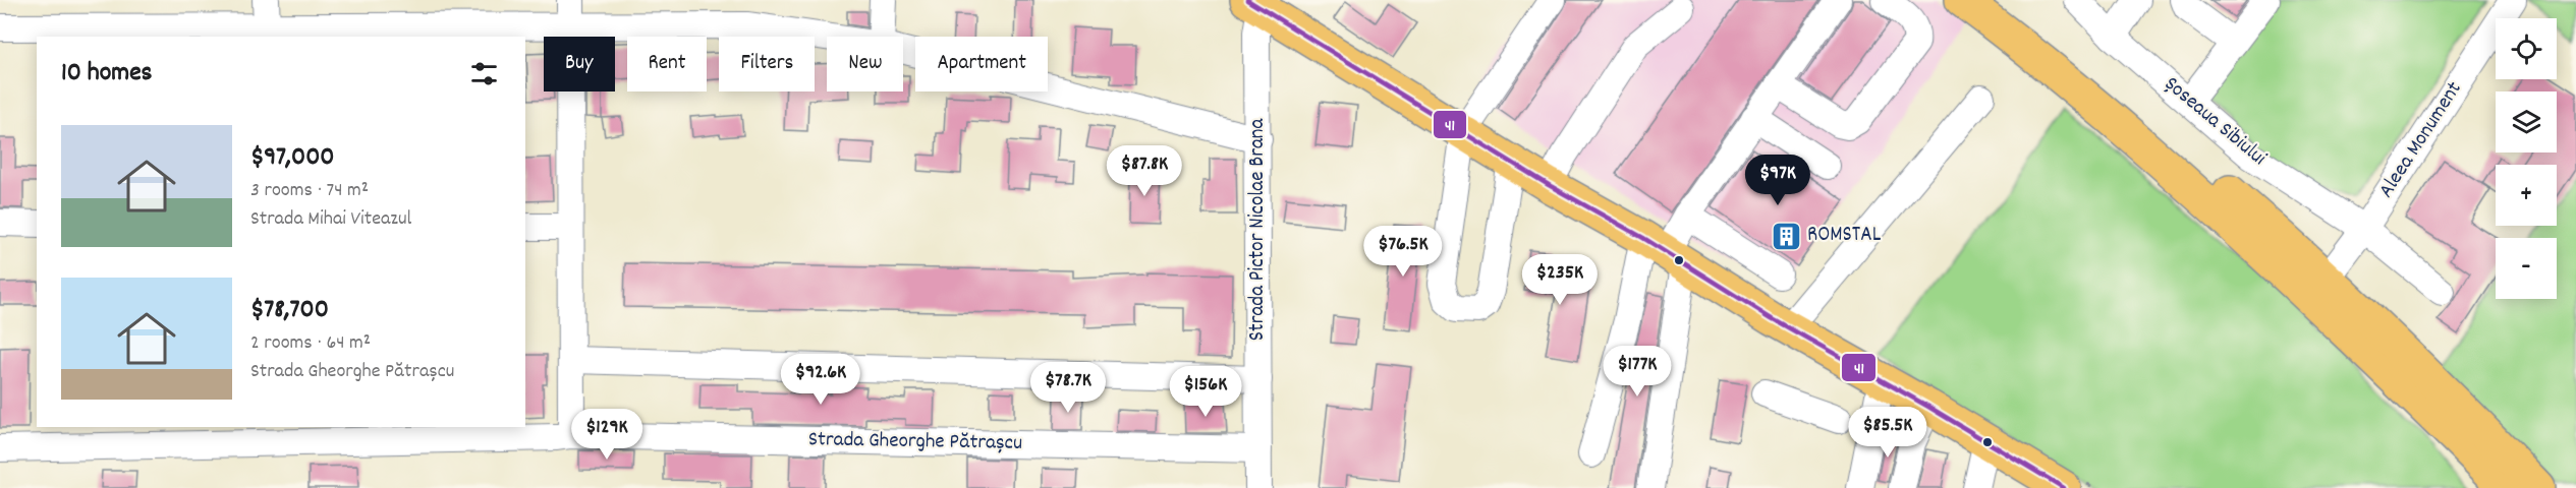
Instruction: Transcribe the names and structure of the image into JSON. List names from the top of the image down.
{
  "streets": {
    "street": [
      "Șoseaua Sibiului",
      "Aleea Monument",
      "Strada Pictor Nicolae Brana",
      "Strada Gheorghe Pătrașcu"
    ]
  },
  "crossings": [
    ["Șoseaua Sibiului", "Aleea Monument"],
    ["Strada Pictor Nicolae Brana", "Strada Gheorghe Pătrașcu"]
  ],
  "places": {
    "building": ["ROMSTAL"]
  },
  "lines": ["transit line 41"],
  "page": {
    "map_buttons": ["+", "−"],
    "chip": [
      "Buy",
      "Rent",
      "Filters",
      "New",
      "Apartment"
    ],
    "heading": "10 homes",
    "list": [
      {
        "name": "$97,000",
        "note": "3 rooms · 74 m² · Strada Mihai Viteazul"
      },
      {
        "name": "$78,700",
        "note": "2 rooms · 64 m² · Strada Gheorghe Pătrașcu"
      }
    ],
    "price": [
      "$87.8K",
      "$97K",
      "$76.5K",
      "$235K",
      "$177K",
      "$92.6K",
      "$78.7K",
      "$156K",
      "$85.5K",
      "$129K"
    ]
  }
}
